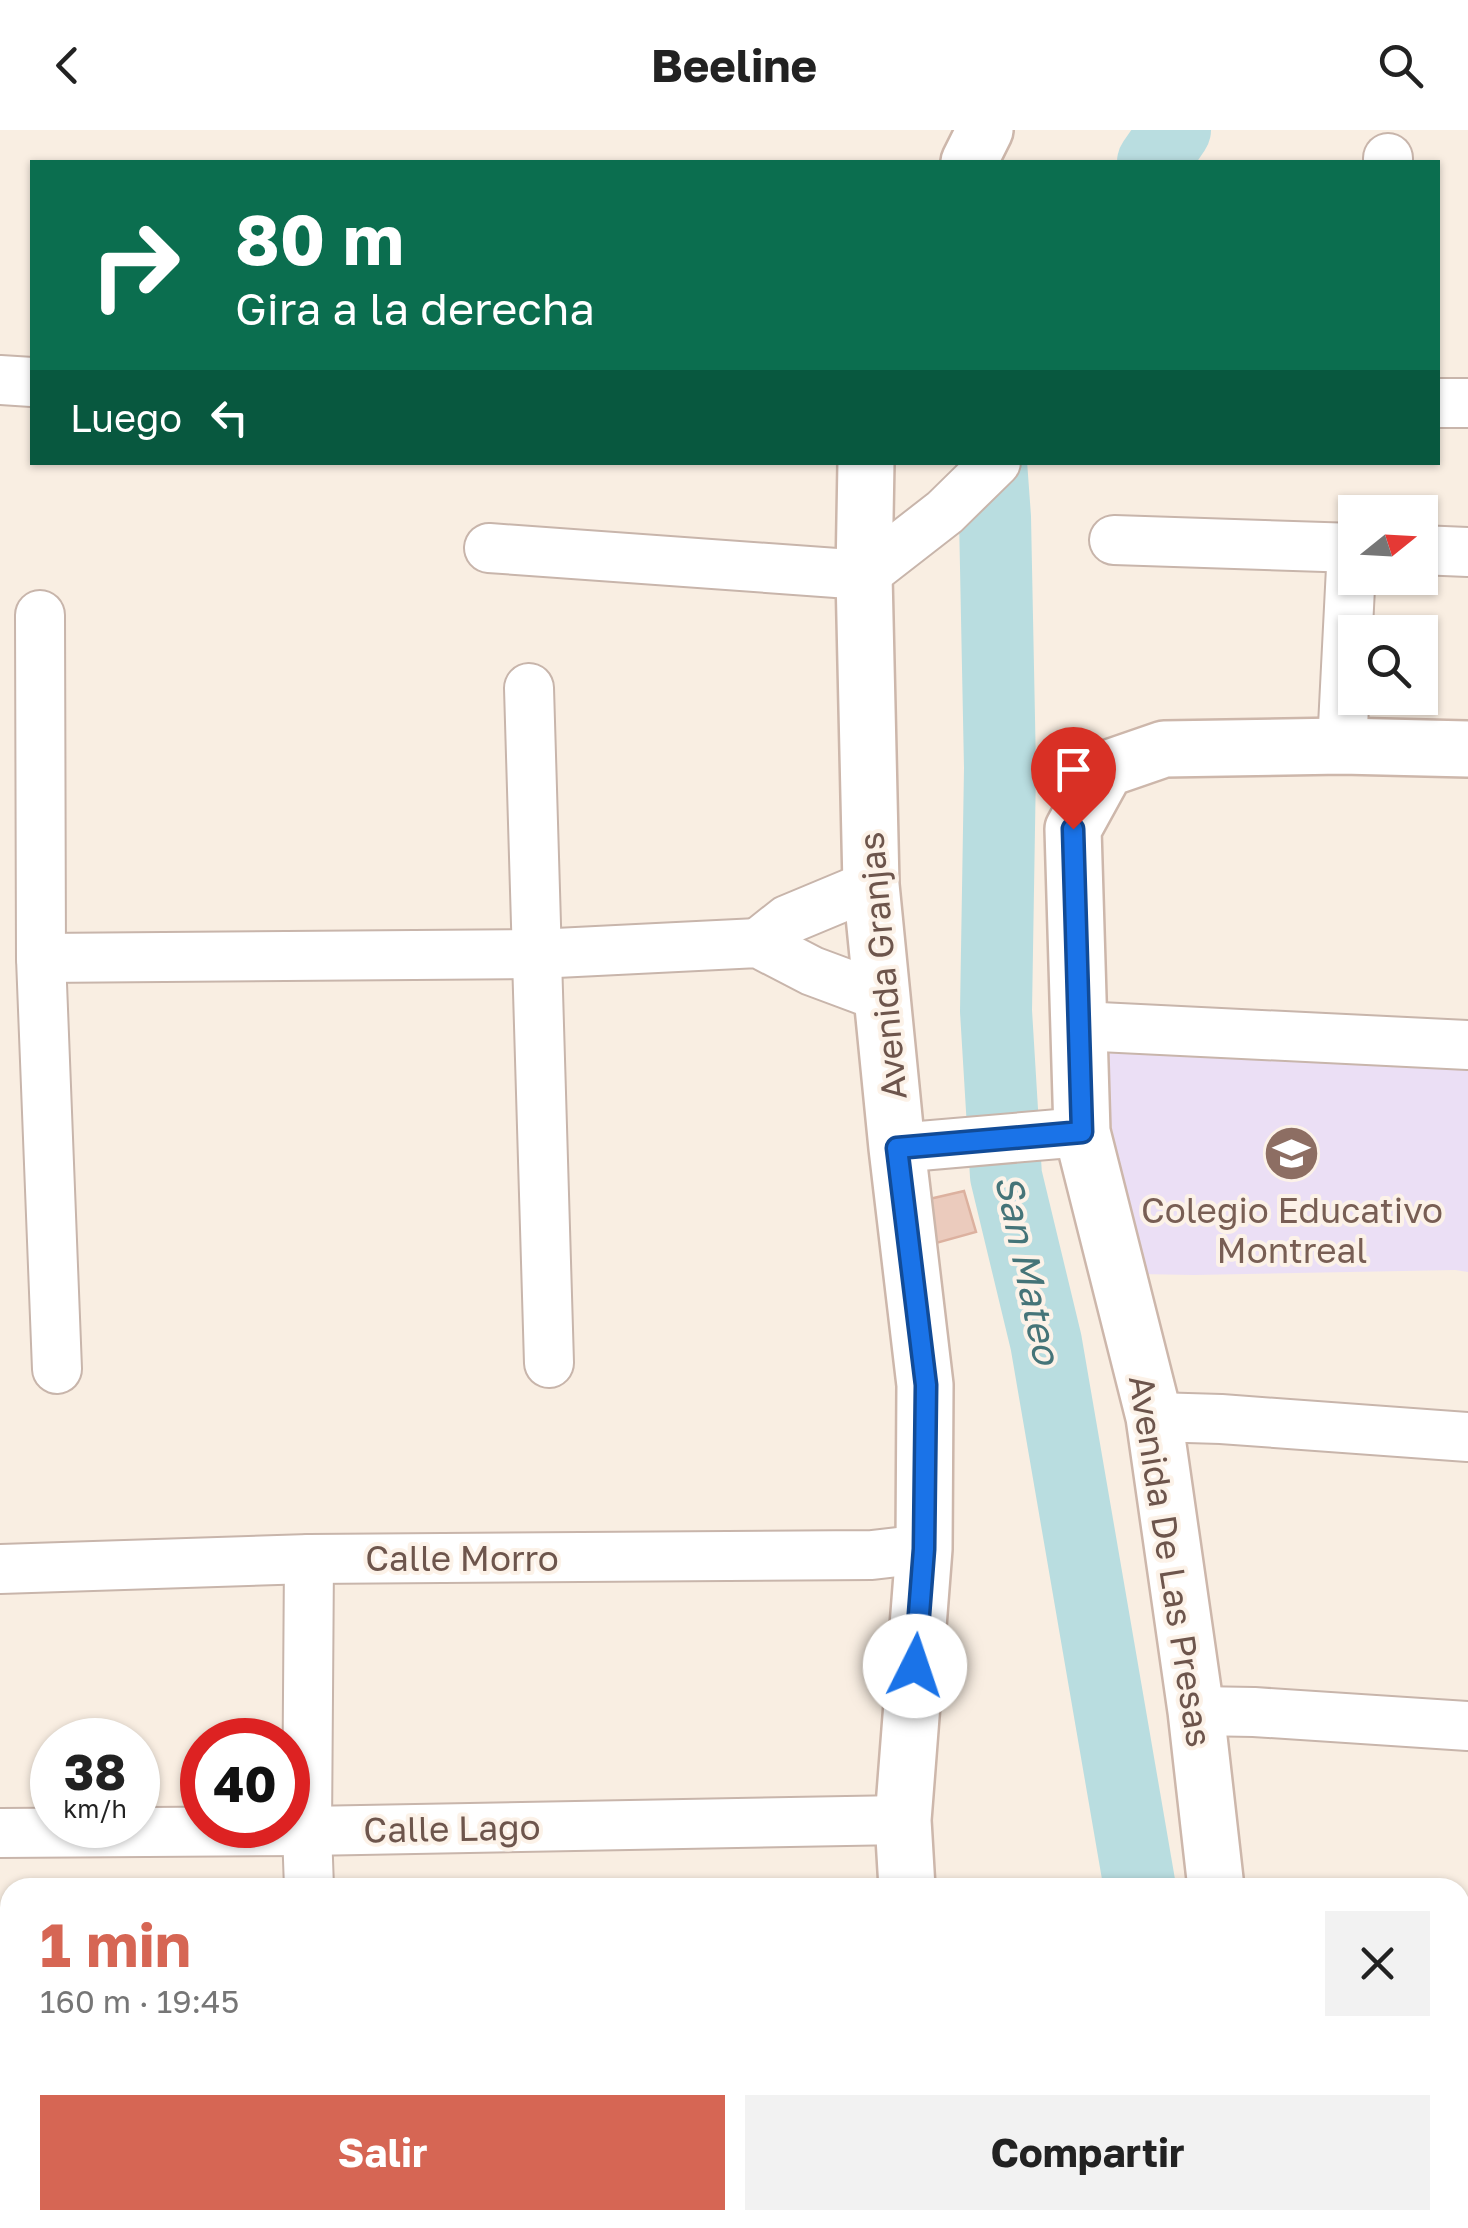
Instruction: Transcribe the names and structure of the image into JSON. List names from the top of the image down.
{
  "streets": {
    "street": [
      "Avenida Granjas",
      "Calle Morro",
      "Avenida De Las Presas",
      "Calle Lago"
    ]
  },
  "crossings": [
    ["Avenida Granjas", "Calle Morro"],
    ["Avenida Granjas", "Calle Lago"]
  ],
  "water": ["San Mateo"],
  "places": {
    "school or university": ["Colegio Educativo Montreal"]
  },
  "north": "right",
  "page": {
    "header": "Beeline",
    "turn": ["80 m", "Gira a la derecha"],
    "then": "Luego",
    "speed": "38 km/h",
    "limit": "40",
    "heading": ["1 min", "160 m · 19:45"],
    "buttons": ["Salir", "Compartir"]
  }
}
